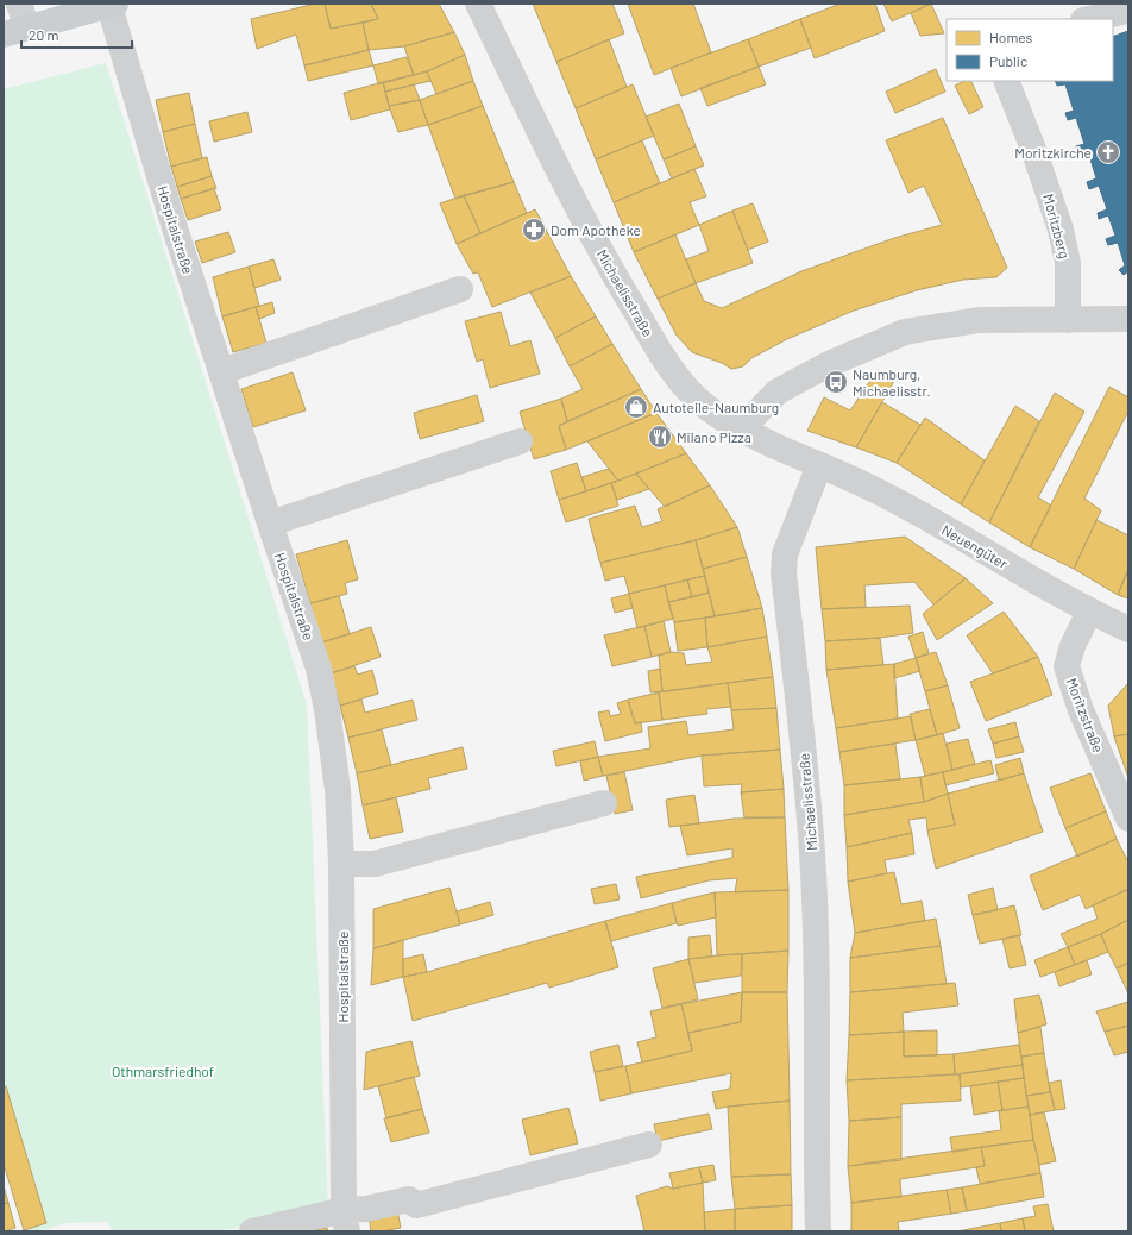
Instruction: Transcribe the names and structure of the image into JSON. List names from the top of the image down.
{
  "streets": {
    "street": [
      "Moritzberg",
      "Hospitalstraße",
      "Michaelisstraße",
      "Neuengüter",
      "Moritzstraße"
    ]
  },
  "crossings": [
    ["Michaelisstraße", "Neuengüter"],
    ["Neuengüter", "Moritzstraße"]
  ],
  "parks": ["Othmarsfriedhof"],
  "places": {
    "church": ["Moritzkirche"],
    "pharmacy": ["Dom Apotheke"],
    "bus stop": ["Naumburg, Michaelisstr."],
    "shop": ["Autoteile-Naumburg"],
    "restaurant": ["Milano Pizza"]
  },
  "legend": ["Homes", "Public"],
  "scale_bar": "20 m"
}
